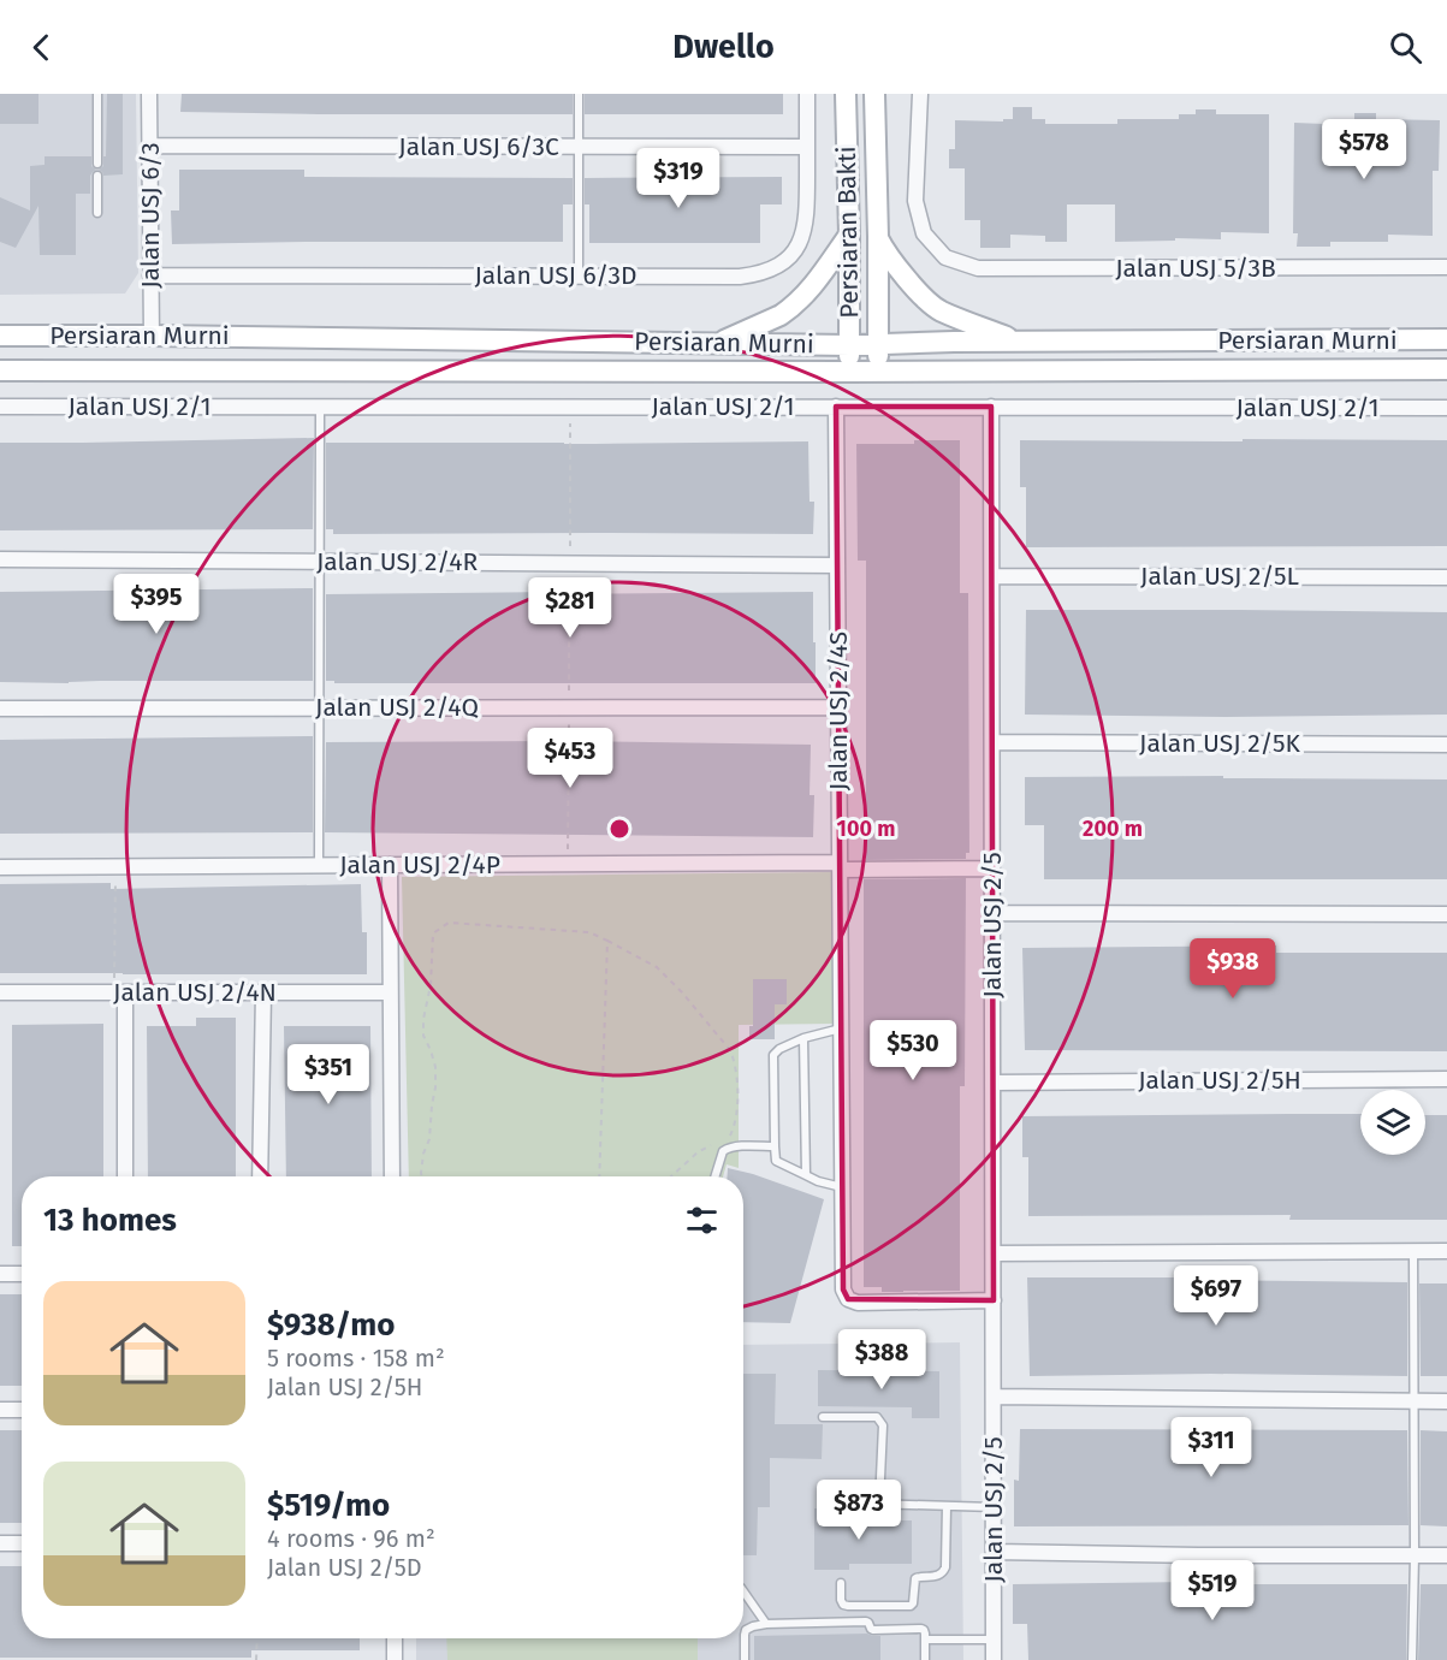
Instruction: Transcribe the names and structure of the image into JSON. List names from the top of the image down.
{
  "streets": {
    "main road": ["Persiaran Bakti", "Persiaran Murni"],
    "street": [
      "Jalan USJ 6/3C",
      "Jalan USJ 6/3",
      "Jalan USJ 5/3B",
      "Jalan USJ 6/3D",
      "Jalan USJ 2/1",
      "Jalan USJ 2/4R",
      "Jalan USJ 2/5L",
      "Jalan USJ 2/4Q",
      "Jalan USJ 2/4S",
      "Jalan USJ 2/5K",
      "Jalan USJ 2/4P",
      "Jalan USJ 2/5",
      "Jalan USJ 2/4N",
      "Jalan USJ 2/5H"
    ]
  },
  "crossings": [
    ["Jalan USJ 6/3C", "Jalan USJ 6/3"],
    ["Jalan USJ 6/3C", "Jalan USJ 6/3D"],
    ["Jalan USJ 6/3", "Jalan USJ 6/3D"],
    ["Jalan USJ 6/3", "Persiaran Murni"],
    ["Persiaran Bakti", "Persiaran Murni"],
    ["Jalan USJ 2/1", "Jalan USJ 2/4S"],
    ["Jalan USJ 2/1", "Jalan USJ 2/5"],
    ["Jalan USJ 2/4R", "Jalan USJ 2/4S"],
    ["Jalan USJ 2/5L", "Jalan USJ 2/5"],
    ["Jalan USJ 2/4Q", "Jalan USJ 2/4S"],
    ["Jalan USJ 2/4S", "Jalan USJ 2/4P"],
    ["Jalan USJ 2/4S", "Jalan USJ 2/5"],
    ["Jalan USJ 2/5K", "Jalan USJ 2/5"],
    ["Jalan USJ 2/4P", "Jalan USJ 2/5"],
    ["Jalan USJ 2/5", "Jalan USJ 2/5H"]
  ],
  "page": {
    "header": "Dwello",
    "price": [
      "$578",
      "$319",
      "$395",
      "$281",
      "$453",
      "$938",
      "$530",
      "$351",
      "$697",
      "$388",
      "$311",
      "$873",
      "$519"
    ],
    "heading": "13 homes",
    "list": [
      {
        "name": "$938/mo",
        "note": "5 rooms · 158 m² · Jalan USJ 2/5H"
      },
      {
        "name": "$519/mo",
        "note": "4 rooms · 96 m² · Jalan USJ 2/5D"
      }
    ]
  },
  "rings": ["100 m", "200 m"]
}
